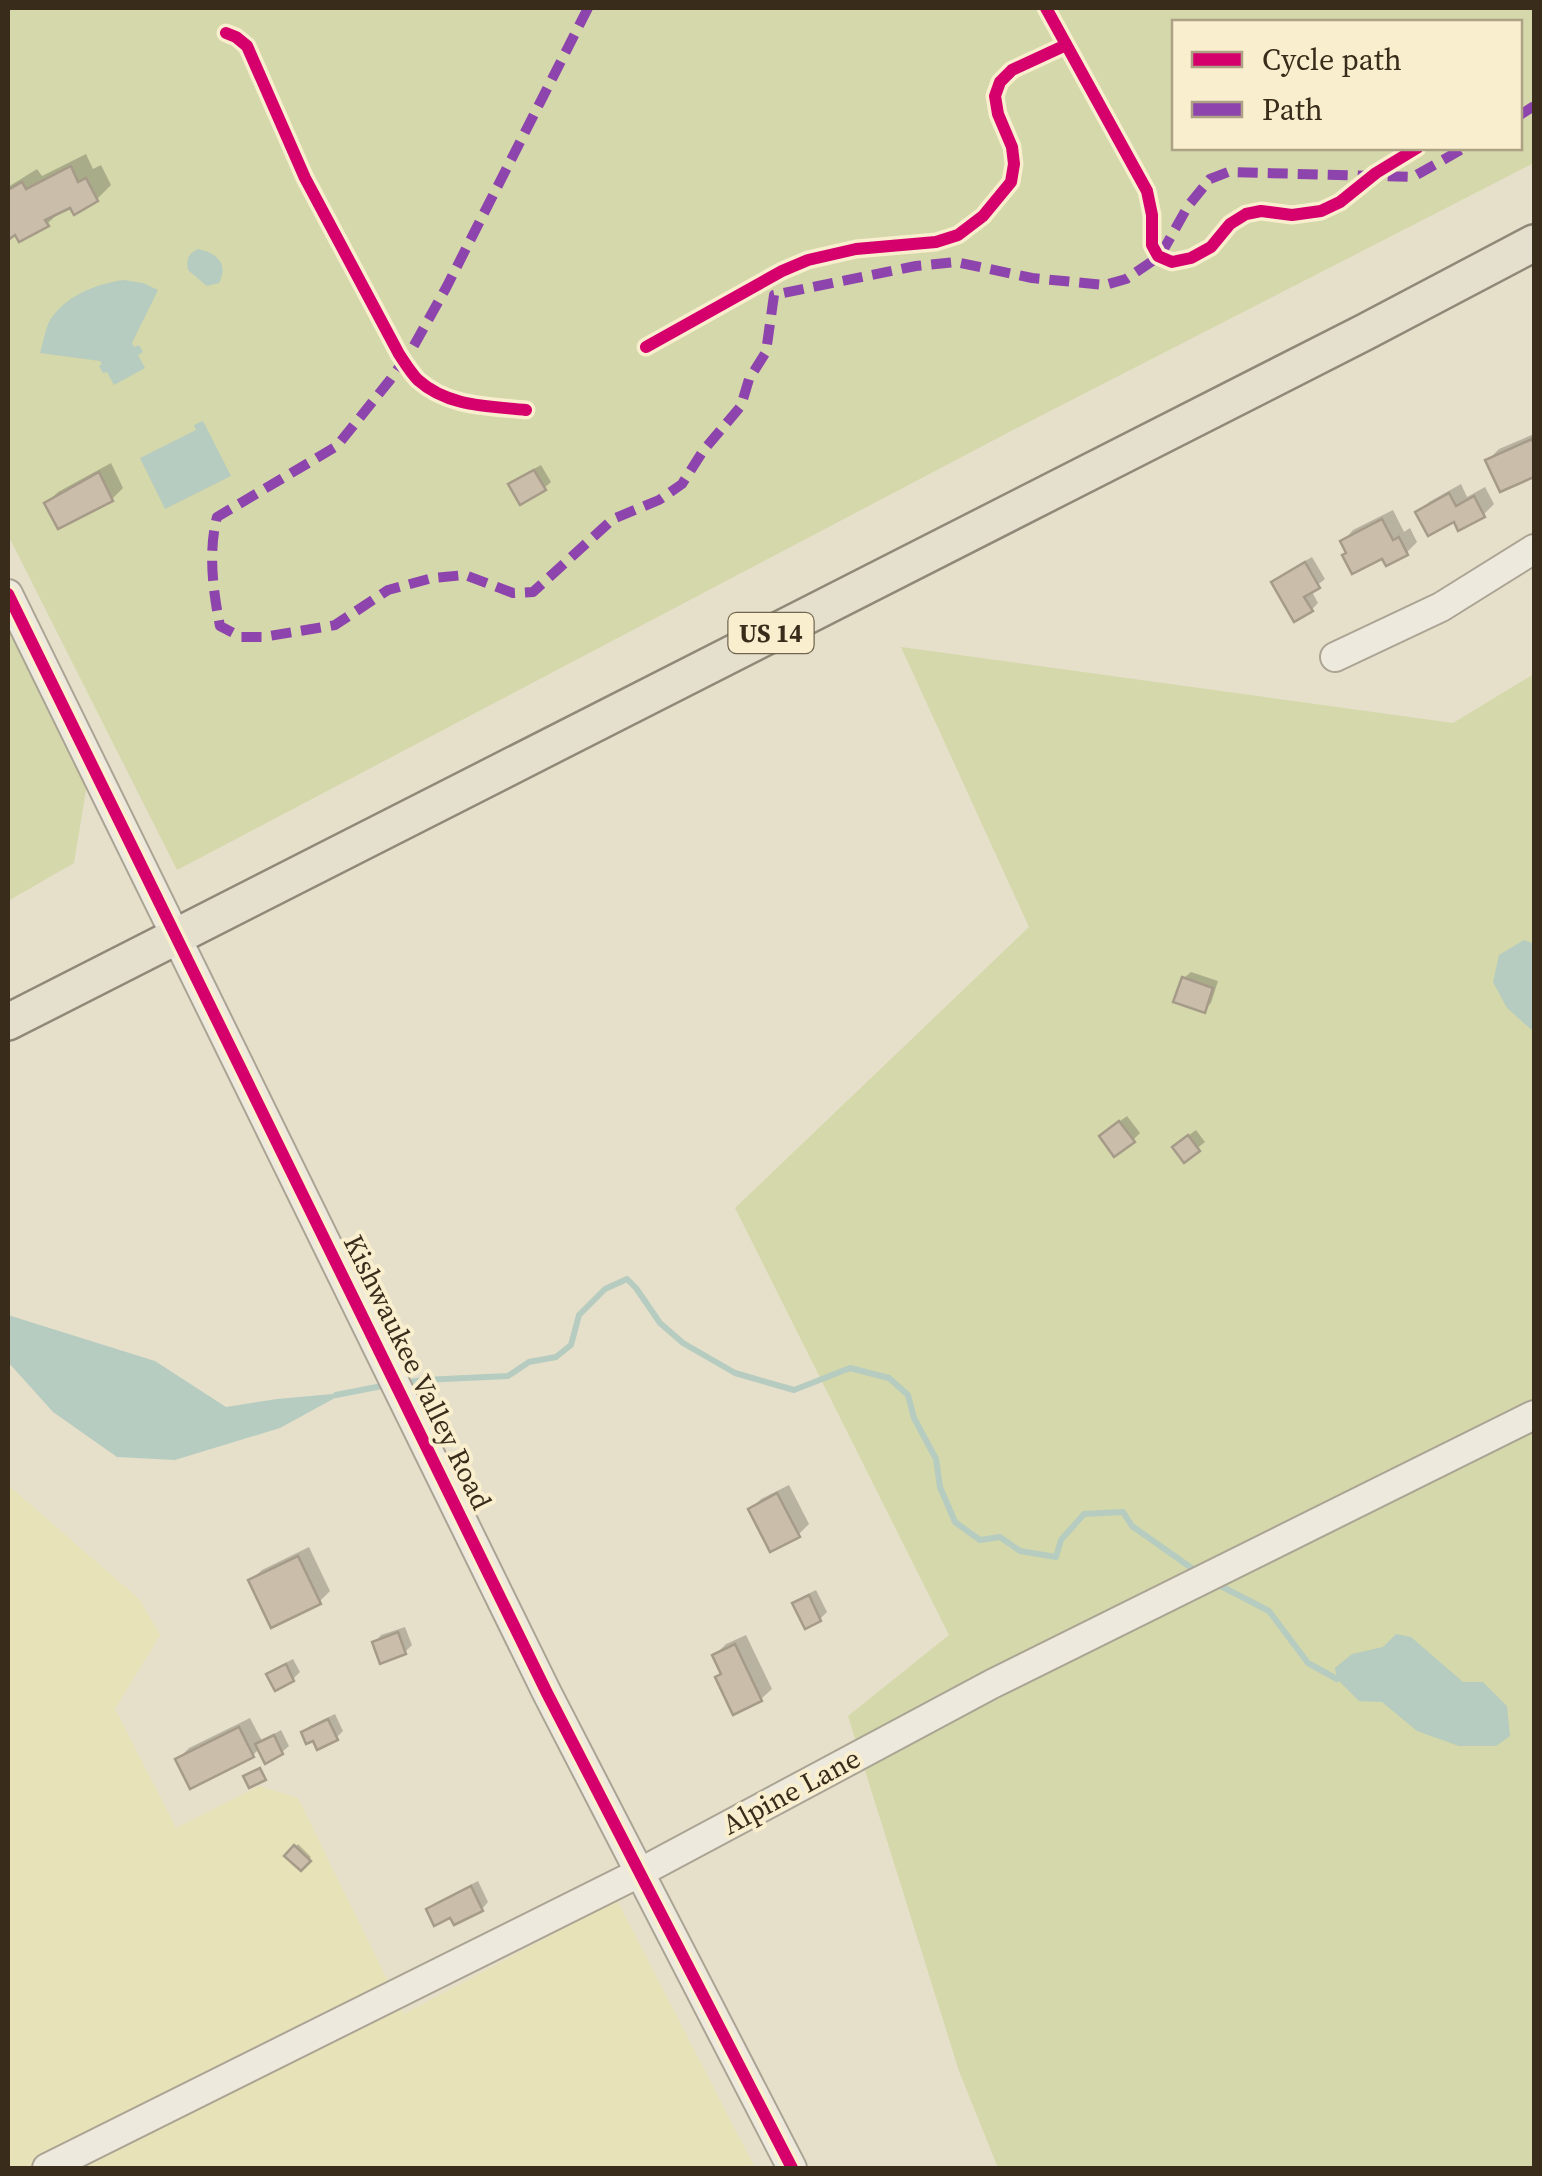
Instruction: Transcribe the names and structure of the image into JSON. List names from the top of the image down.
{
  "streets": {
    "main road": ["US 14"],
    "street": ["Kishwaukee Valley Road", "Alpine Lane"]
  },
  "crossings": [
    ["US 14", "Kishwaukee Valley Road"],
    ["Kishwaukee Valley Road", "Alpine Lane"]
  ],
  "legend": ["Cycle path", "Path"]
}
